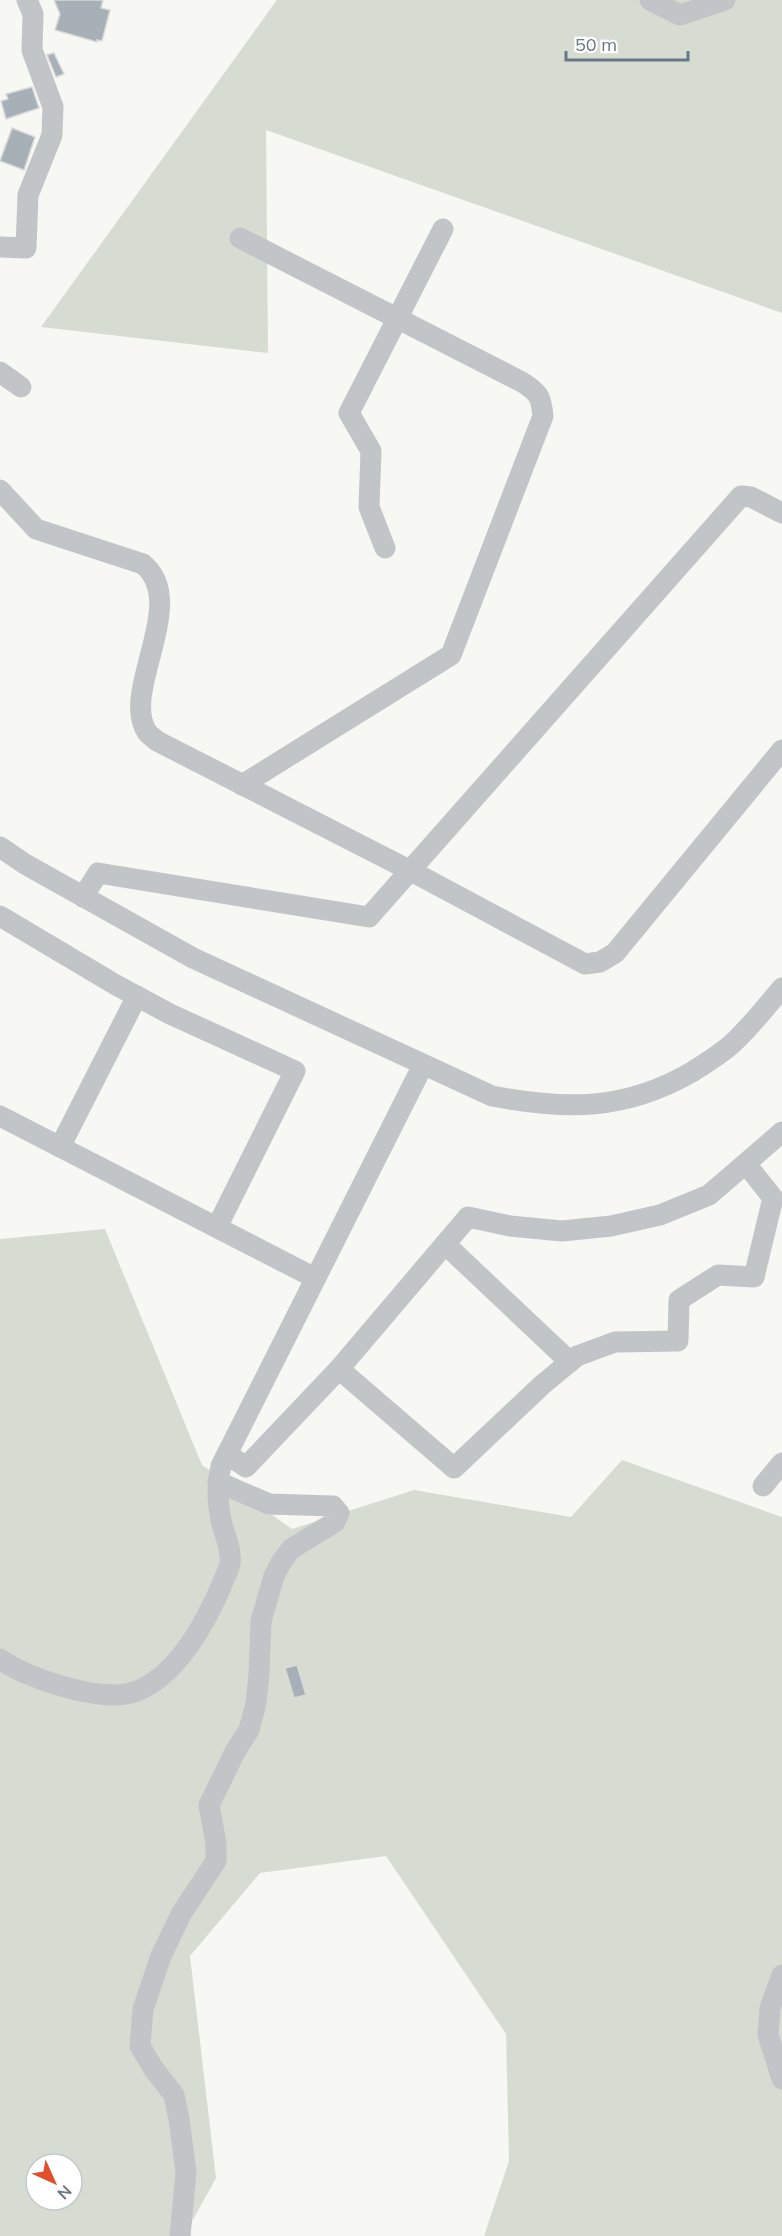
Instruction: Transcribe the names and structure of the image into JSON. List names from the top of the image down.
{
  "scale_bar": "50 m",
  "north": "bottom right"
}
